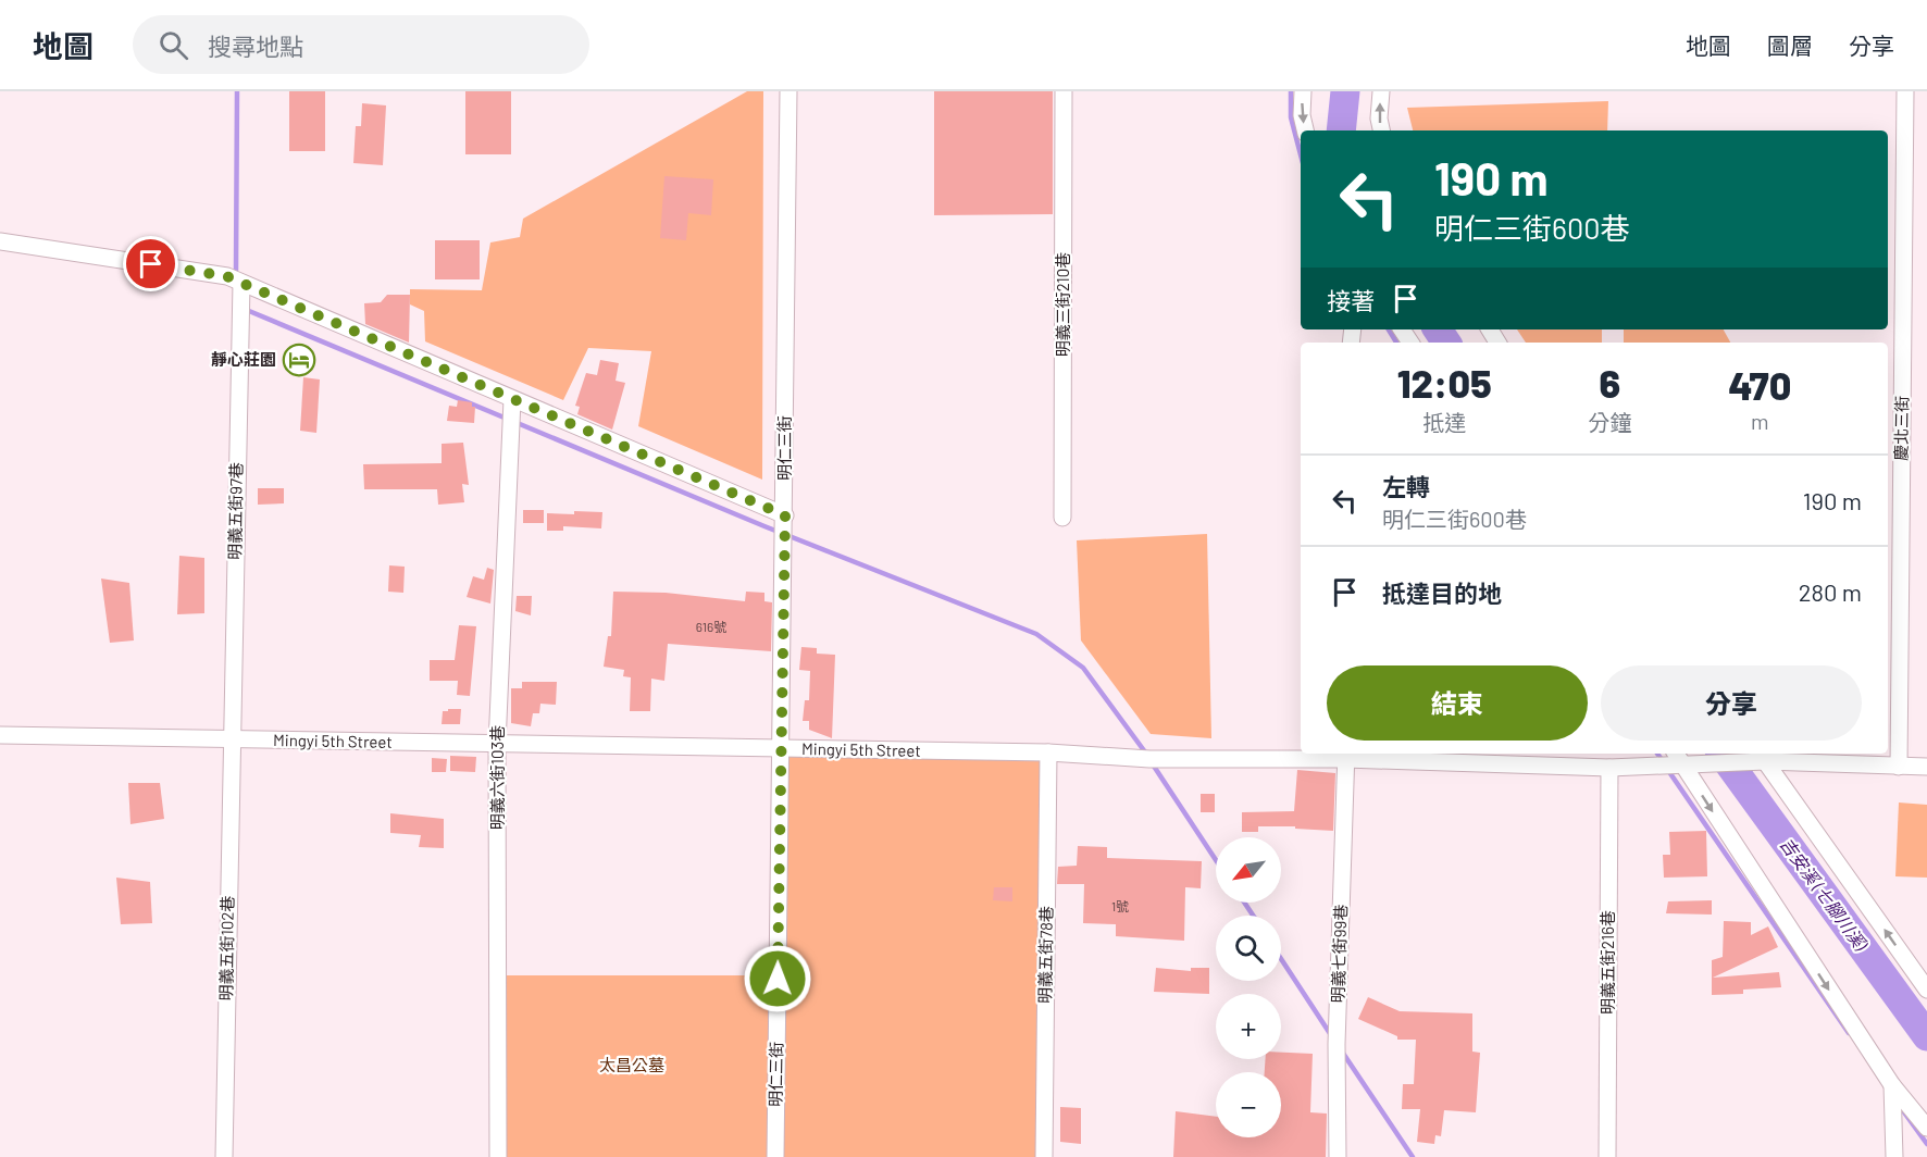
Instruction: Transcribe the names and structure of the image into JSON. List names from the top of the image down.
{
  "streets": {
    "street": [
      "明義三街210巷",
      "慶北三街",
      "明仁三街",
      "明義五街97巷",
      "Mingyi 5th Street",
      "明義六街103巷",
      "明義五街102巷",
      "明義七街99巷",
      "明義五街78巷",
      "明義五街216巷"
    ]
  },
  "crossings": [
    ["慶北三街", "Mingyi 5th Street"],
    ["明仁三街", "Mingyi 5th Street"],
    ["明義五街97巷", "Mingyi 5th Street"],
    ["明義五街97巷", "明義五街102巷"],
    ["Mingyi 5th Street", "明義六街103巷"],
    ["Mingyi 5th Street", "明義五街102巷"],
    ["Mingyi 5th Street", "明義七街99巷"],
    ["Mingyi 5th Street", "明義五街78巷"],
    ["Mingyi 5th Street", "明義五街216巷"]
  ],
  "water": ["吉安溪 (七腳川溪)"],
  "parks": ["太昌公墓"],
  "places": {
    "hotel": ["靜心莊園"]
  },
  "house_numbers": ["616號", "1號"],
  "north": "bottom left",
  "page": {
    "header": "地圖",
    "search": "搜尋地點",
    "nav": ["地圖", "圖層", "分享"],
    "turn": ["190 m", "明仁三街600巷"],
    "then": "接著",
    "eta": [
      "12:05",
      "抵達",
      "6",
      "分鐘",
      "470",
      "m"
    ],
    "list": [
      {
        "name": "左轉",
        "note": "明仁三街600巷",
        "value": "190 m"
      },
      {
        "name": "抵達目的地",
        "value": "280 m"
      }
    ],
    "buttons": ["結束", "分享"],
    "map_buttons": ["+", "−"]
  }
}
